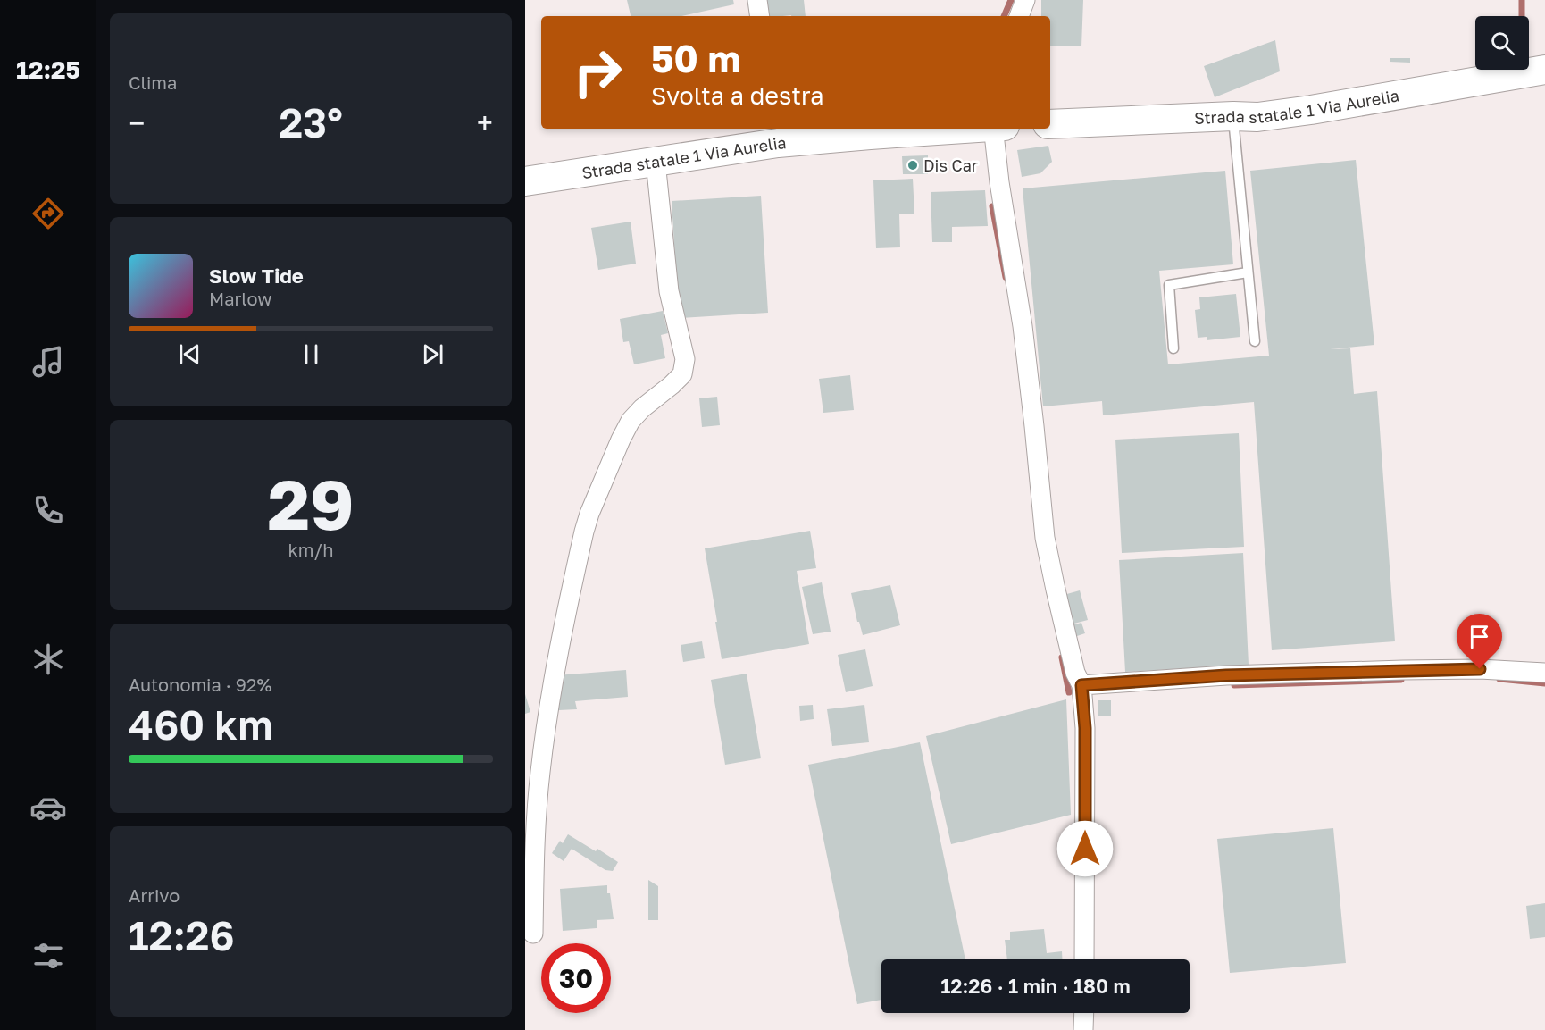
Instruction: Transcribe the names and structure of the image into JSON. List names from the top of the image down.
{
  "streets": {
    "main road": ["Strada statale 1 Via Aurelia"]
  },
  "places": ["Dis Car"],
  "page": {
    "tabs": "12:25",
    "tile": [
      "Clima",
      ["29", "km/h"],
      ["Autonomia · 92%", "460 km"],
      ["Arrivo", "12:26"]
    ],
    "turn": ["50 m", "Svolta a destra"],
    "heat": ["−", "23°", "+"],
    "song": ["Slow Tide", "Marlow"],
    "limit": "30",
    "trip": "12:26 · 1 min · 180 m"
  }
}
